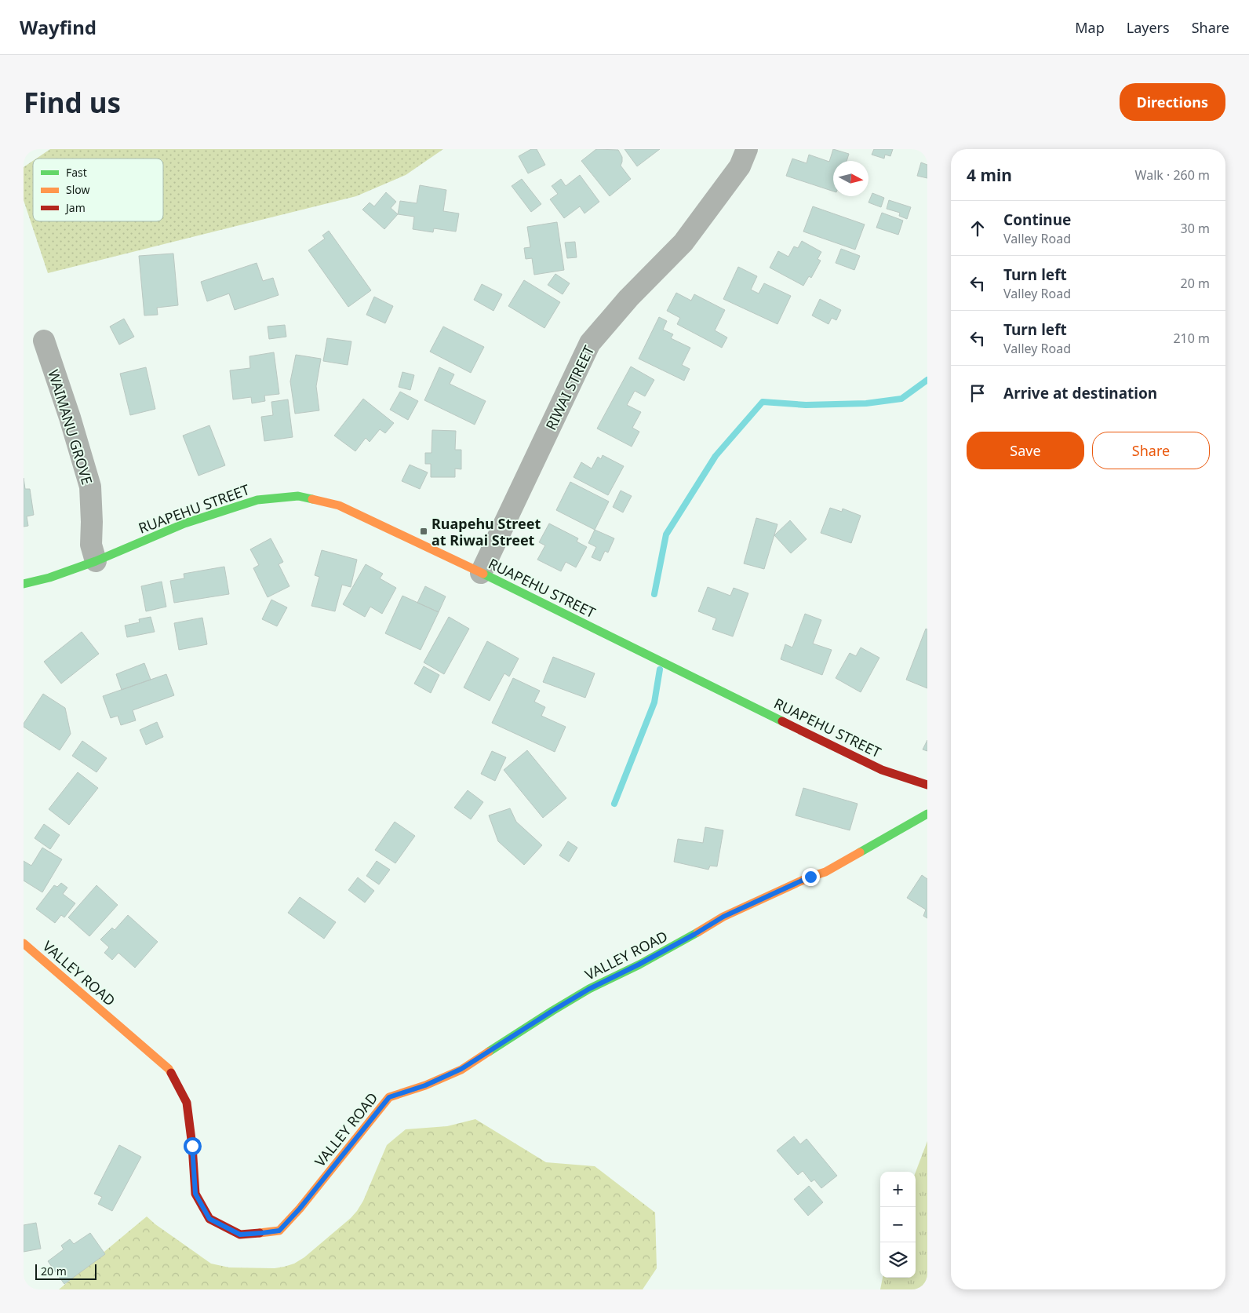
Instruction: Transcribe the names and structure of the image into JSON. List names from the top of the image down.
{
  "streets": {
    "street": [
      "RIWAI STREET",
      "WAIMANU GROVE",
      "RUAPEHU STREET",
      "VALLEY ROAD"
    ]
  },
  "crossings": [
    ["RIWAI STREET", "RUAPEHU STREET"],
    ["WAIMANU GROVE", "RUAPEHU STREET"]
  ],
  "places": {
    "transit": ["Ruapehu Street at Riwai Street"]
  },
  "legend": ["Fast", "Slow", "Jam"],
  "scale_bar": "20 m",
  "north": "right",
  "page": {
    "header": "Wayfind",
    "nav": ["Map", "Layers", "Share"],
    "buttons": [
      "Directions",
      ["Save", "Share"]
    ],
    "title": "Find us",
    "heading": ["4 min", "Walk · 260 m"],
    "list": [
      ["Continue", "Valley Road", "30 m"],
      ["Turn left", "Valley Road", "20 m"],
      ["Turn left", "Valley Road", "210 m"],
      "Arrive at destination"
    ],
    "map_buttons": ["+", "−"],
    "scale": "20 m"
  }
}
